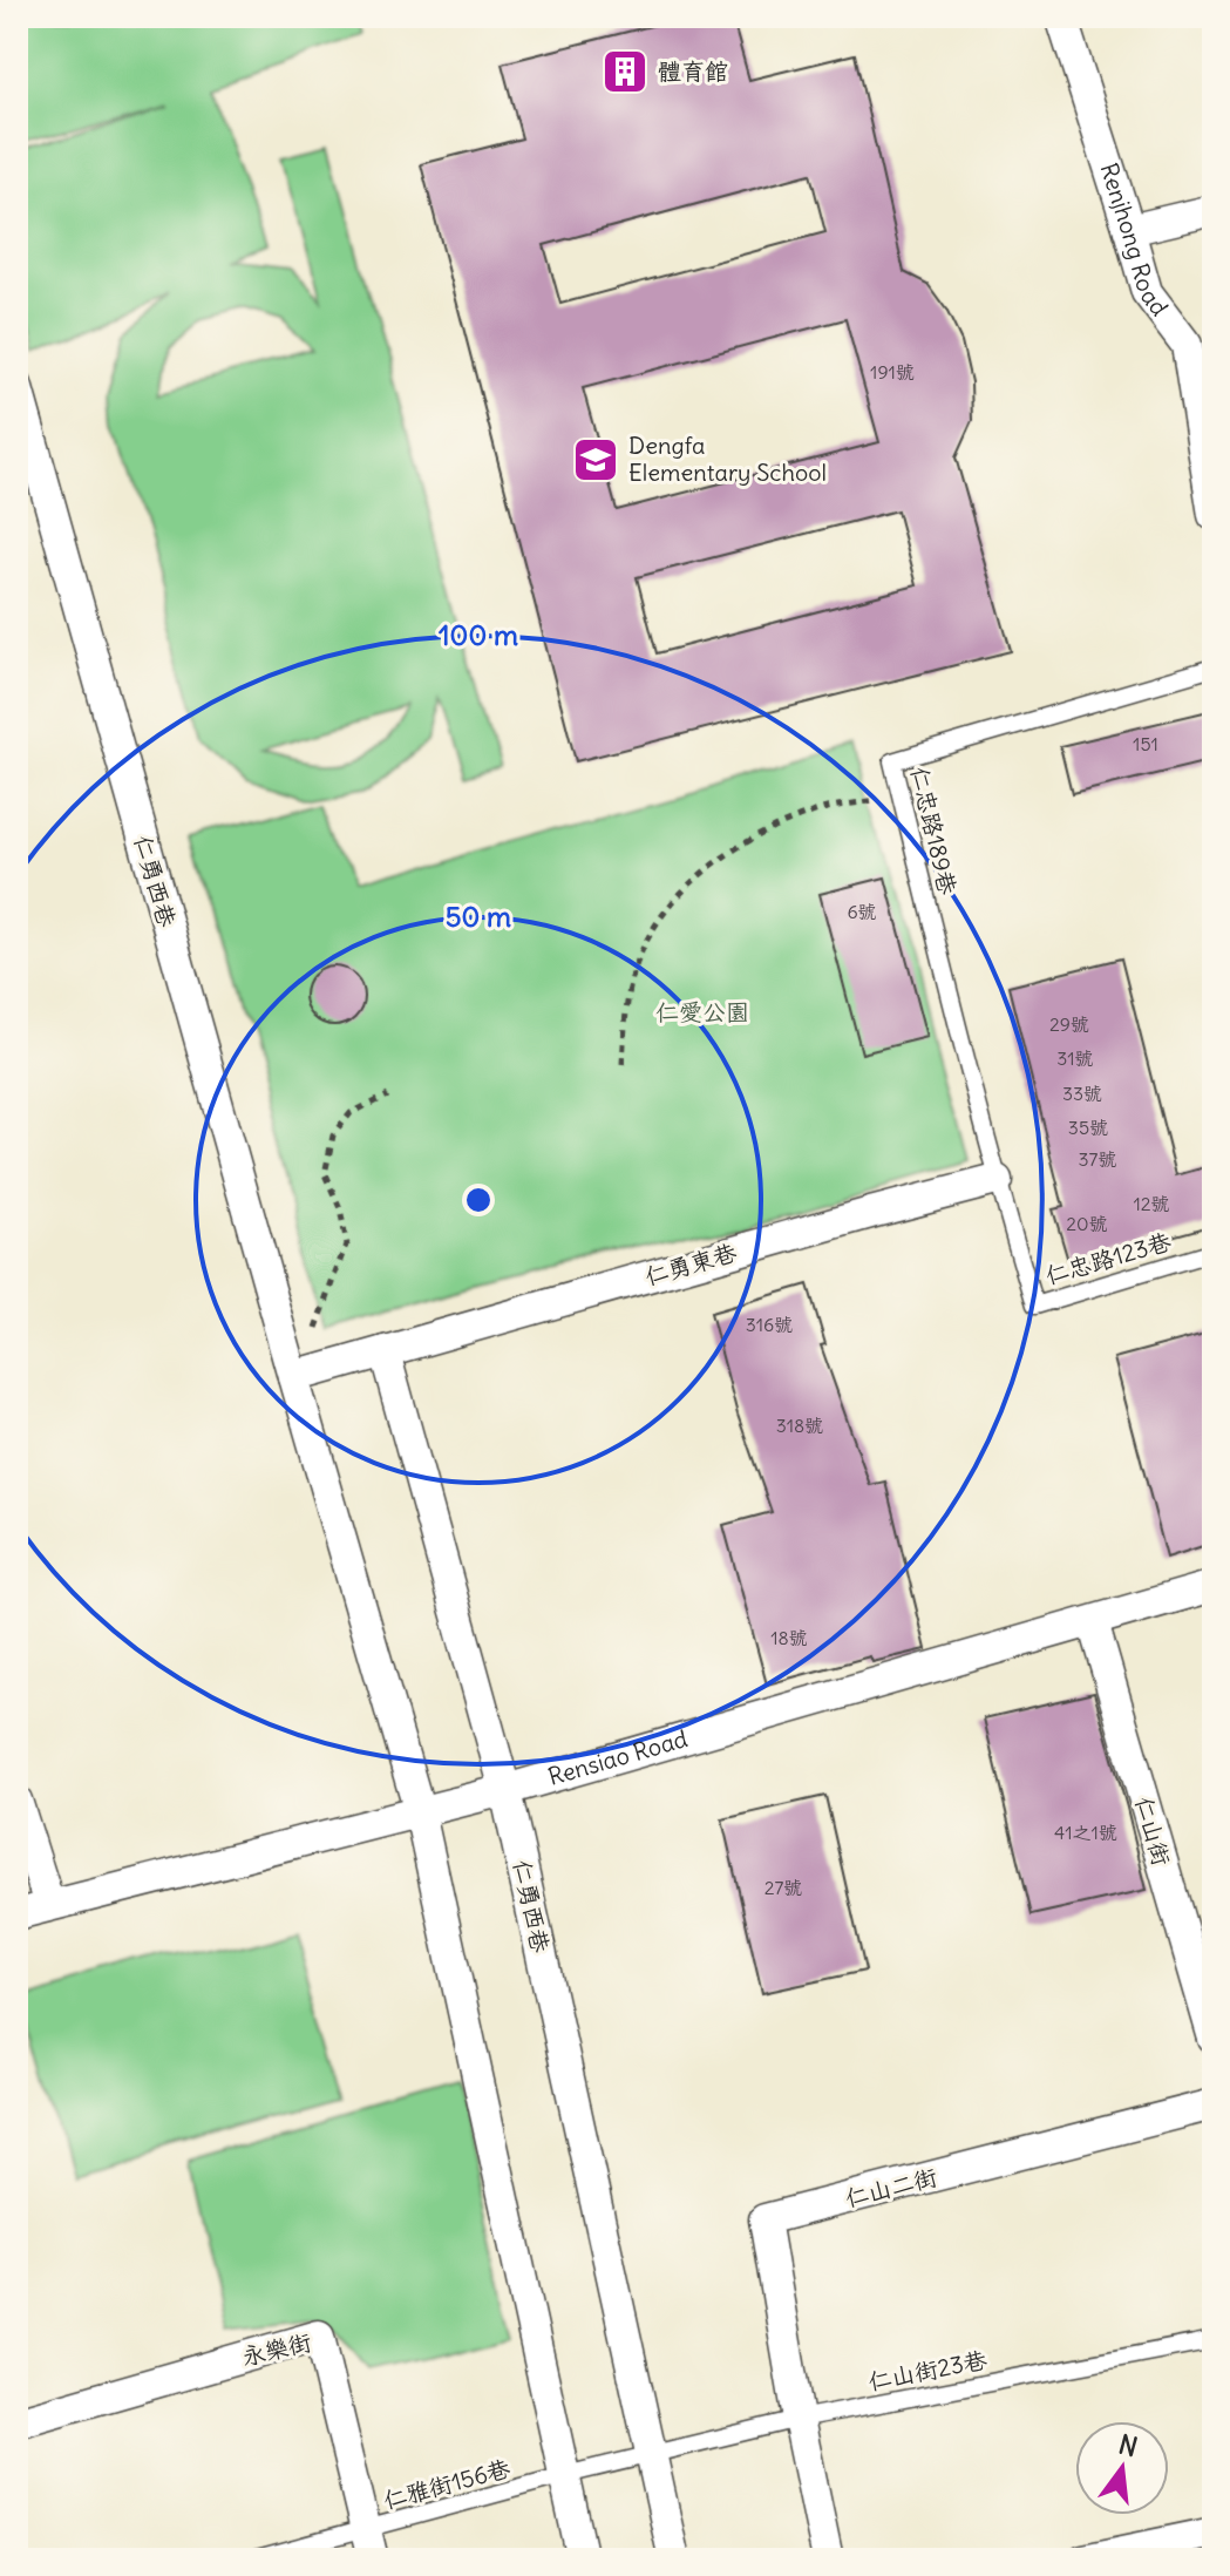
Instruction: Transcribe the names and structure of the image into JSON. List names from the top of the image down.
{
  "streets": {
    "street": [
      "Renjhong Road",
      "仁勇西巷",
      "仁勇東巷",
      "Rensiao Road",
      "仁山街",
      "仁山二街",
      "永樂街"
    ],
    "lane": [
      "仁忠路189巷",
      "仁忠路123巷",
      "仁山街23巷",
      "仁雅街156巷"
    ]
  },
  "crossings": [
    ["仁忠路189巷", "仁忠路123巷"],
    ["仁忠路189巷", "仁勇東巷"],
    ["仁勇西巷", "仁勇東巷"],
    ["仁勇西巷", "Rensiao Road"],
    ["仁勇西巷", "仁山街23巷"],
    ["仁勇西巷", "仁雅街156巷"],
    ["仁忠路123巷", "仁勇東巷"],
    ["Rensiao Road", "仁山街"],
    ["仁山二街", "仁山街23巷"],
    ["永樂街", "仁雅街156巷"],
    ["仁山街23巷", "仁雅街156巷"]
  ],
  "parks": ["仁愛公園"],
  "places": {
    "building": ["體育館"],
    "school or university": ["Dengfa Elementary School"]
  },
  "house_numbers": [
    "191號",
    "151",
    "6號",
    "29號",
    "31號",
    "33號",
    "35號",
    "37號",
    "12號",
    "20號",
    "316號",
    "318號",
    "18號",
    "41之1號",
    "27號"
  ],
  "north": "top",
  "rings": ["100 m", "50 m"]
}
